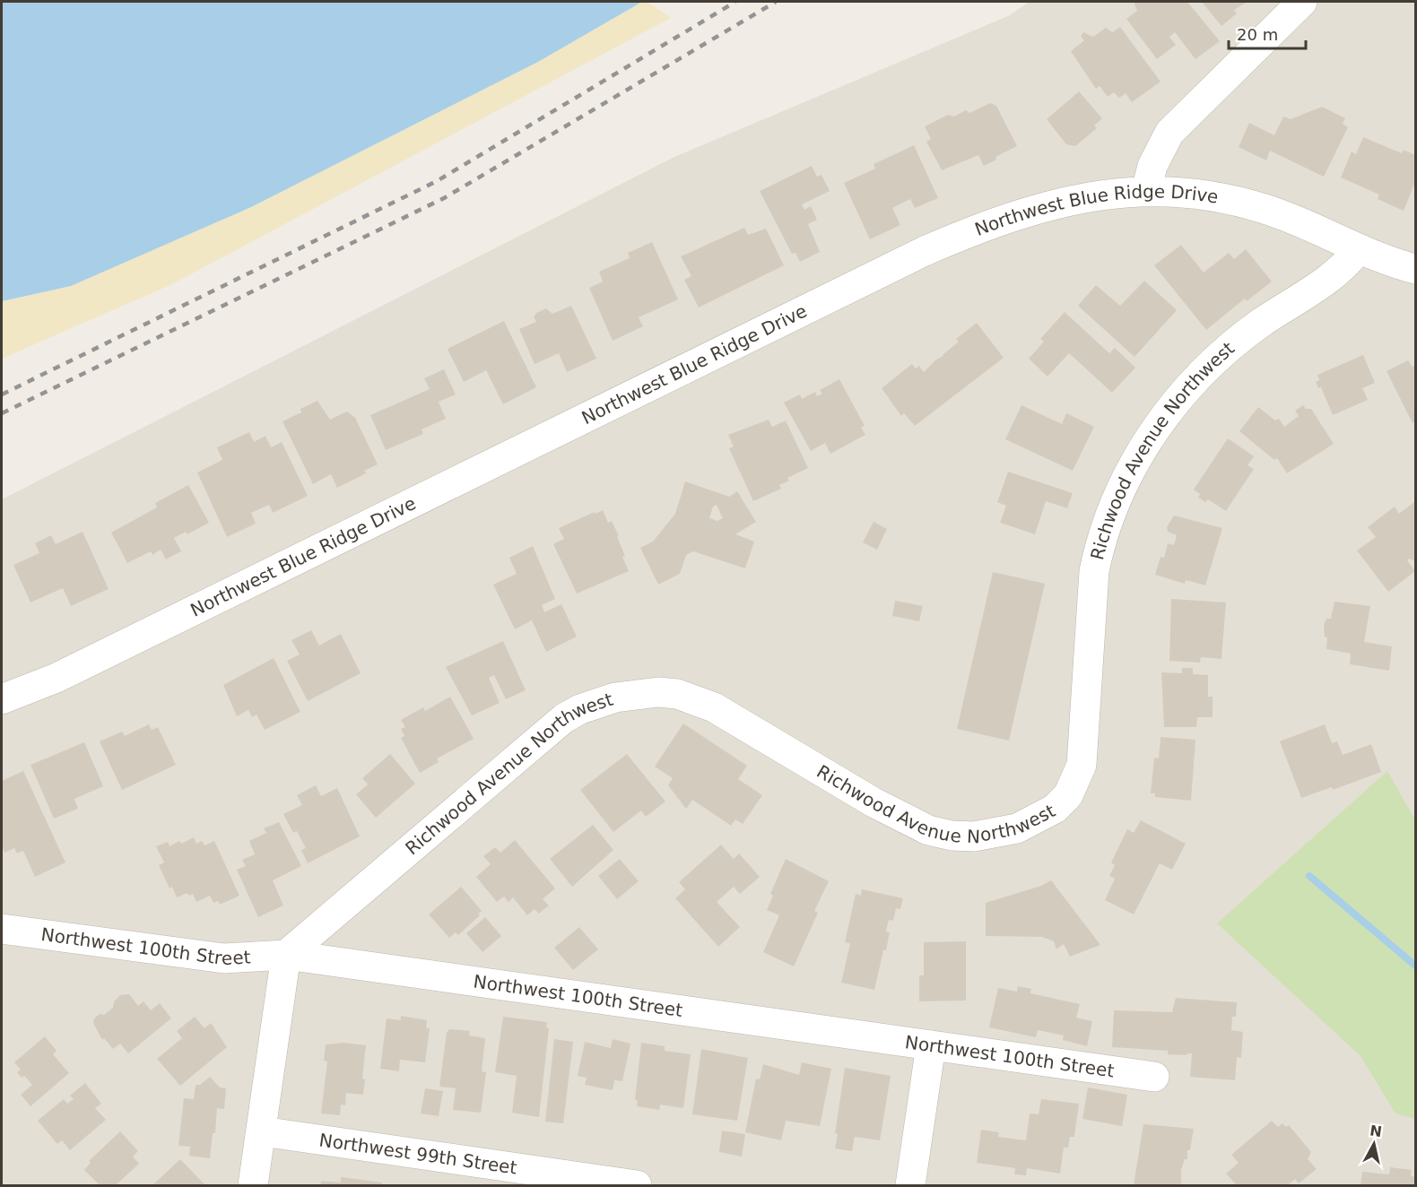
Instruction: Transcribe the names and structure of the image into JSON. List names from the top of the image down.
{
  "streets": {
    "street": [
      "Northwest Blue Ridge Drive",
      "Richwood Avenue Northwest",
      "Northwest 100th Street",
      "Northwest 99th Street"
    ]
  },
  "crossings": [
    ["Northwest Blue Ridge Drive", "Richwood Avenue Northwest"],
    ["Richwood Avenue Northwest", "Northwest 100th Street"]
  ],
  "scale_bar": "20 m",
  "north": "top"
}
